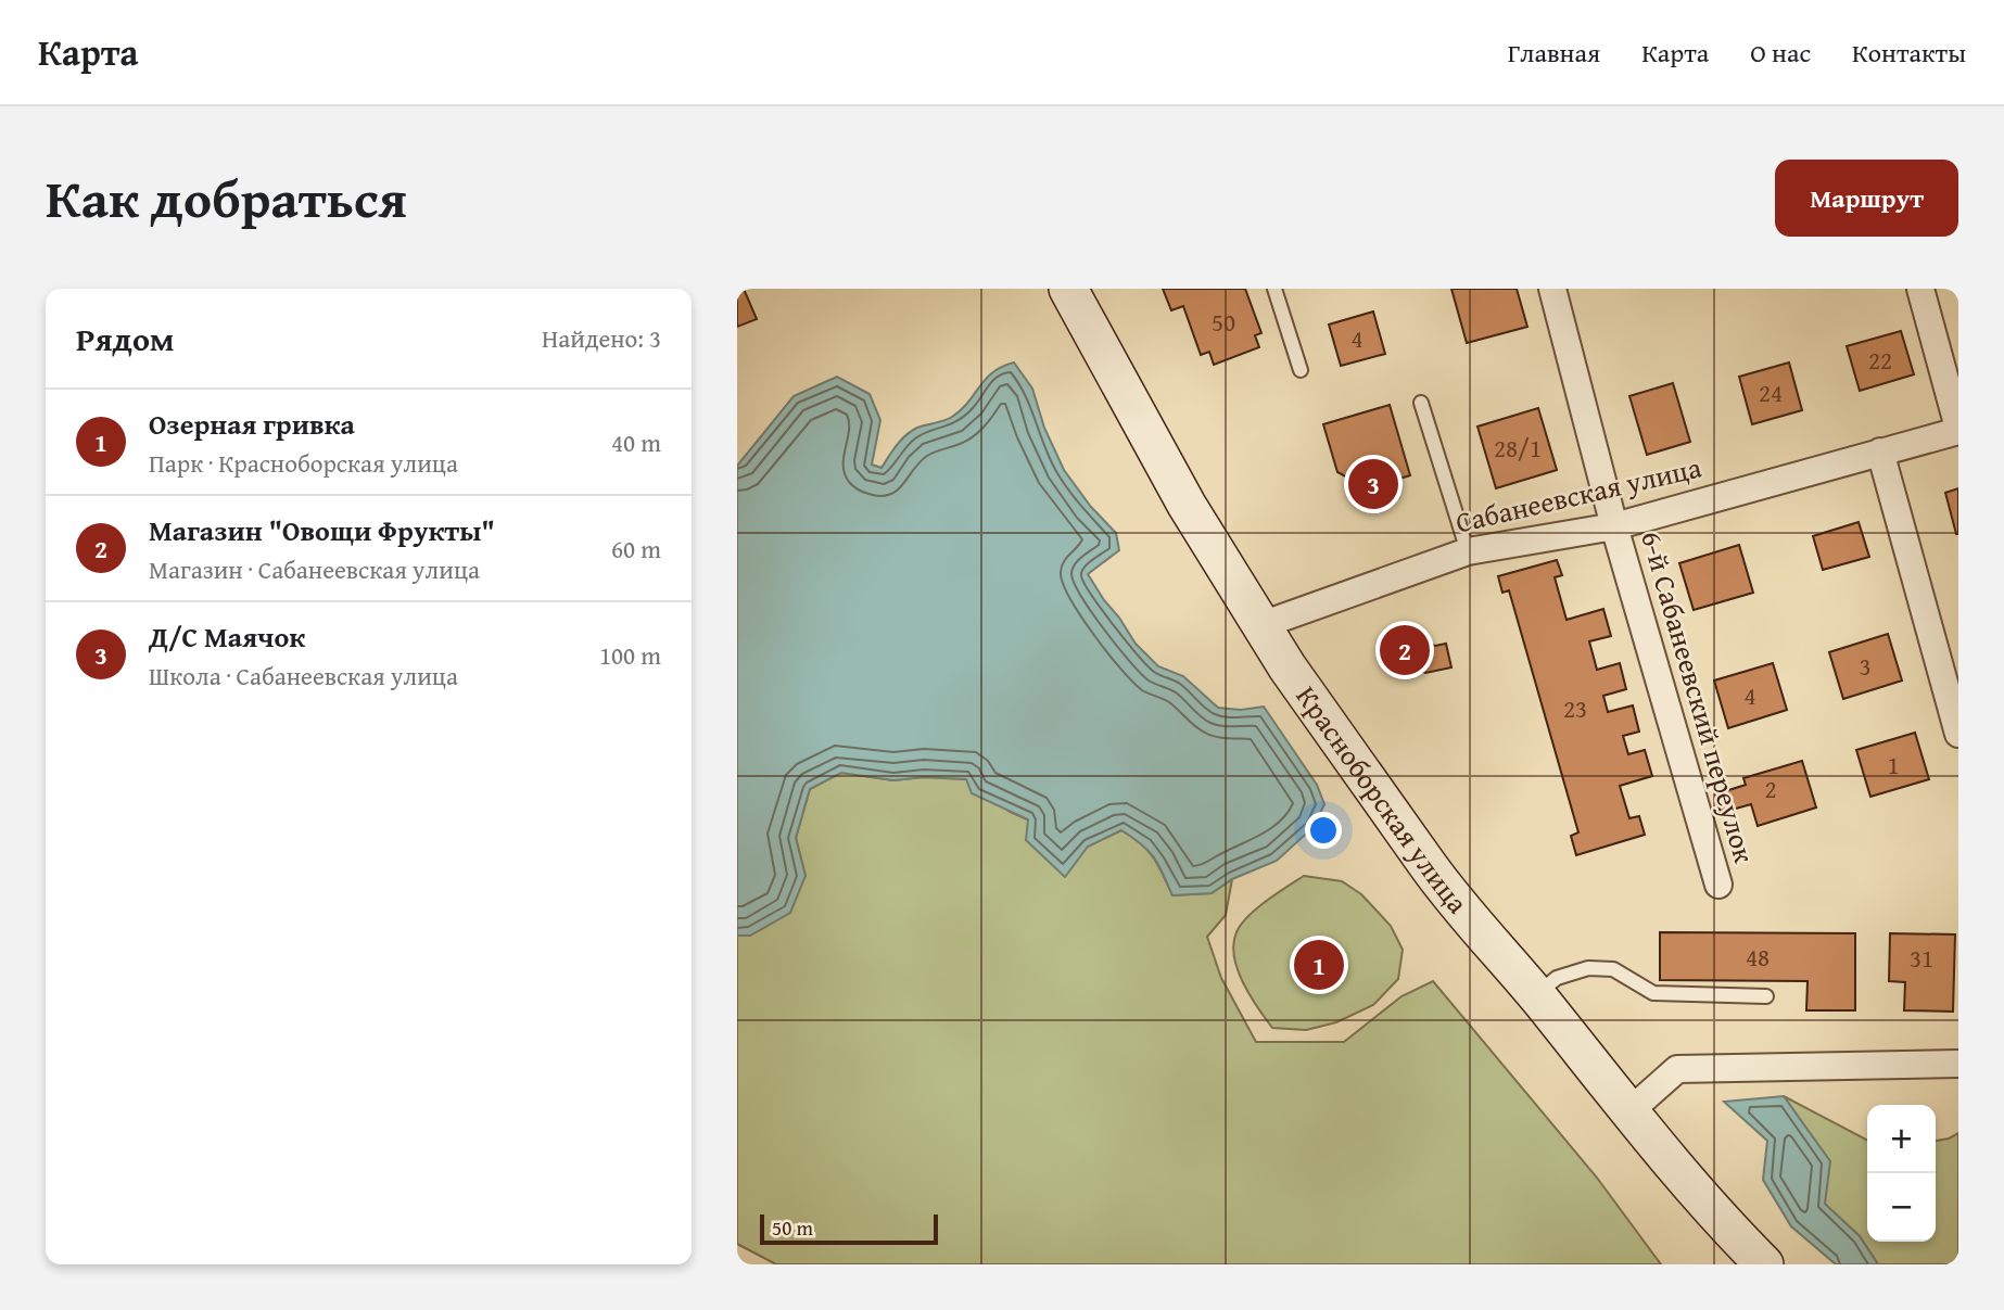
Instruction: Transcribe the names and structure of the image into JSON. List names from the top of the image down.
{
  "streets": {
    "street": ["Сабанеевская улица", "6-й Сабанеевский переулок", "Красноборская улица"]
  },
  "crossings": [
    ["Сабанеевская улица", "6-й Сабанеевский переулок"],
    ["Сабанеевская улица", "Красноборская улица"]
  ],
  "house_numbers": [
    "50",
    "4",
    "22",
    "24",
    "28/1",
    "3",
    "4",
    "23",
    "1",
    "2",
    "48",
    "31"
  ],
  "scale_bar": "50 m",
  "page": {
    "header": "Карта",
    "nav": [
      "Главная",
      "Карта",
      "О нас",
      "Контакты"
    ],
    "title": "Как добраться",
    "buttons": "Маршрут",
    "heading": ["Рядом", "Найдено: 3"],
    "list": [
      {
        "mark": "1",
        "name": "Озерная гривка",
        "note": "Парк · Красноборская улица",
        "value": "40 m"
      },
      {
        "mark": "2",
        "name": "Магазин \"Овощи Фрукты\"",
        "note": "Магазин · Сабанеевская улица",
        "value": "60 m"
      },
      {
        "mark": "3",
        "name": "Д/С Маячок",
        "note": "Школа · Сабанеевская улица",
        "value": "100 m"
      }
    ],
    "pins": ["3", "2", "1"],
    "map_buttons": ["+", "−"],
    "scale": "50 m"
  }
}
